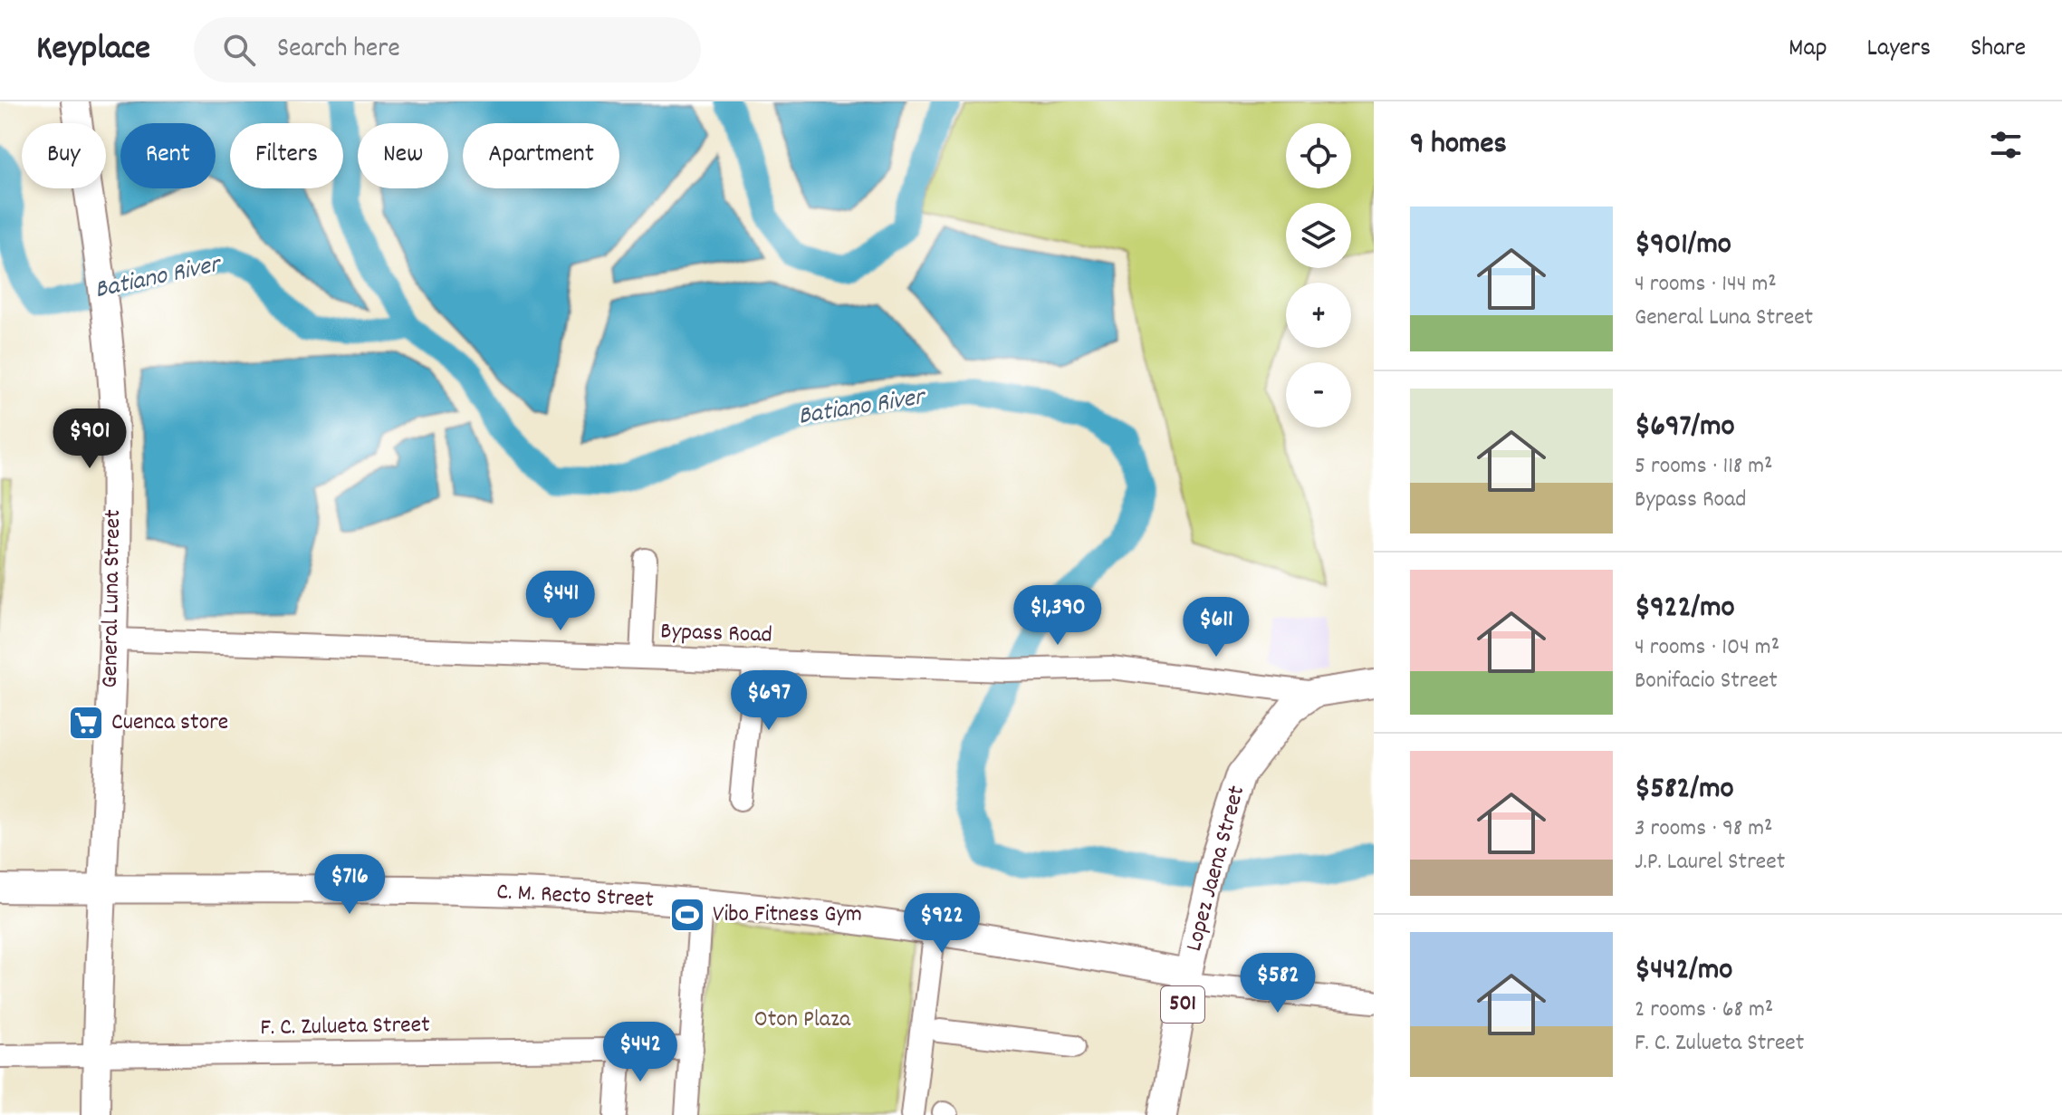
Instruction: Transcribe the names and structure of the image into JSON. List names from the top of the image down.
{
  "streets": {
    "main road": [
      "General Luna Street",
      "Lopez Jaena Street",
      "C. M. Recto Street",
      "501"
    ],
    "street": ["Bypass Road", "F. C. Zulueta Street"]
  },
  "crossings": [
    ["General Luna Street", "Bypass Road"],
    ["General Luna Street", "C. M. Recto Street"],
    ["General Luna Street", "F. C. Zulueta Street"],
    ["Bypass Road", "Lopez Jaena Street"],
    ["Bypass Road", "501"],
    ["Lopez Jaena Street", "C. M. Recto Street"],
    ["Lopez Jaena Street", "501"]
  ],
  "water": ["Batiano River"],
  "parks": ["Oton Plaza"],
  "places": {
    "supermarket": ["Cuenca store"],
    "sports": ["Vibo Fitness Gym"]
  },
  "page": {
    "header": "Keyplace",
    "search": "Search here",
    "nav": ["Map", "Layers", "Share"],
    "heading": "9 homes",
    "map_buttons": ["+", "−"],
    "chip": [
      "Buy",
      "Rent",
      "Filters",
      "New",
      "Apartment"
    ],
    "list": [
      {
        "name": "$901/mo",
        "note": "4 rooms · 144 m² · General Luna Street"
      },
      {
        "name": "$697/mo",
        "note": "5 rooms · 118 m² · Bypass Road"
      },
      {
        "name": "$922/mo",
        "note": "4 rooms · 104 m² · Bonifacio Street"
      },
      {
        "name": "$582/mo",
        "note": "3 rooms · 98 m² · J.P. Laurel Street"
      },
      {
        "name": "$442/mo",
        "note": "2 rooms · 68 m² · F. C. Zulueta Street"
      }
    ],
    "price": [
      "$901",
      "$441",
      "$1,390",
      "$611",
      "$697",
      "$716",
      "$922",
      "$582",
      "$442"
    ]
  }
}
